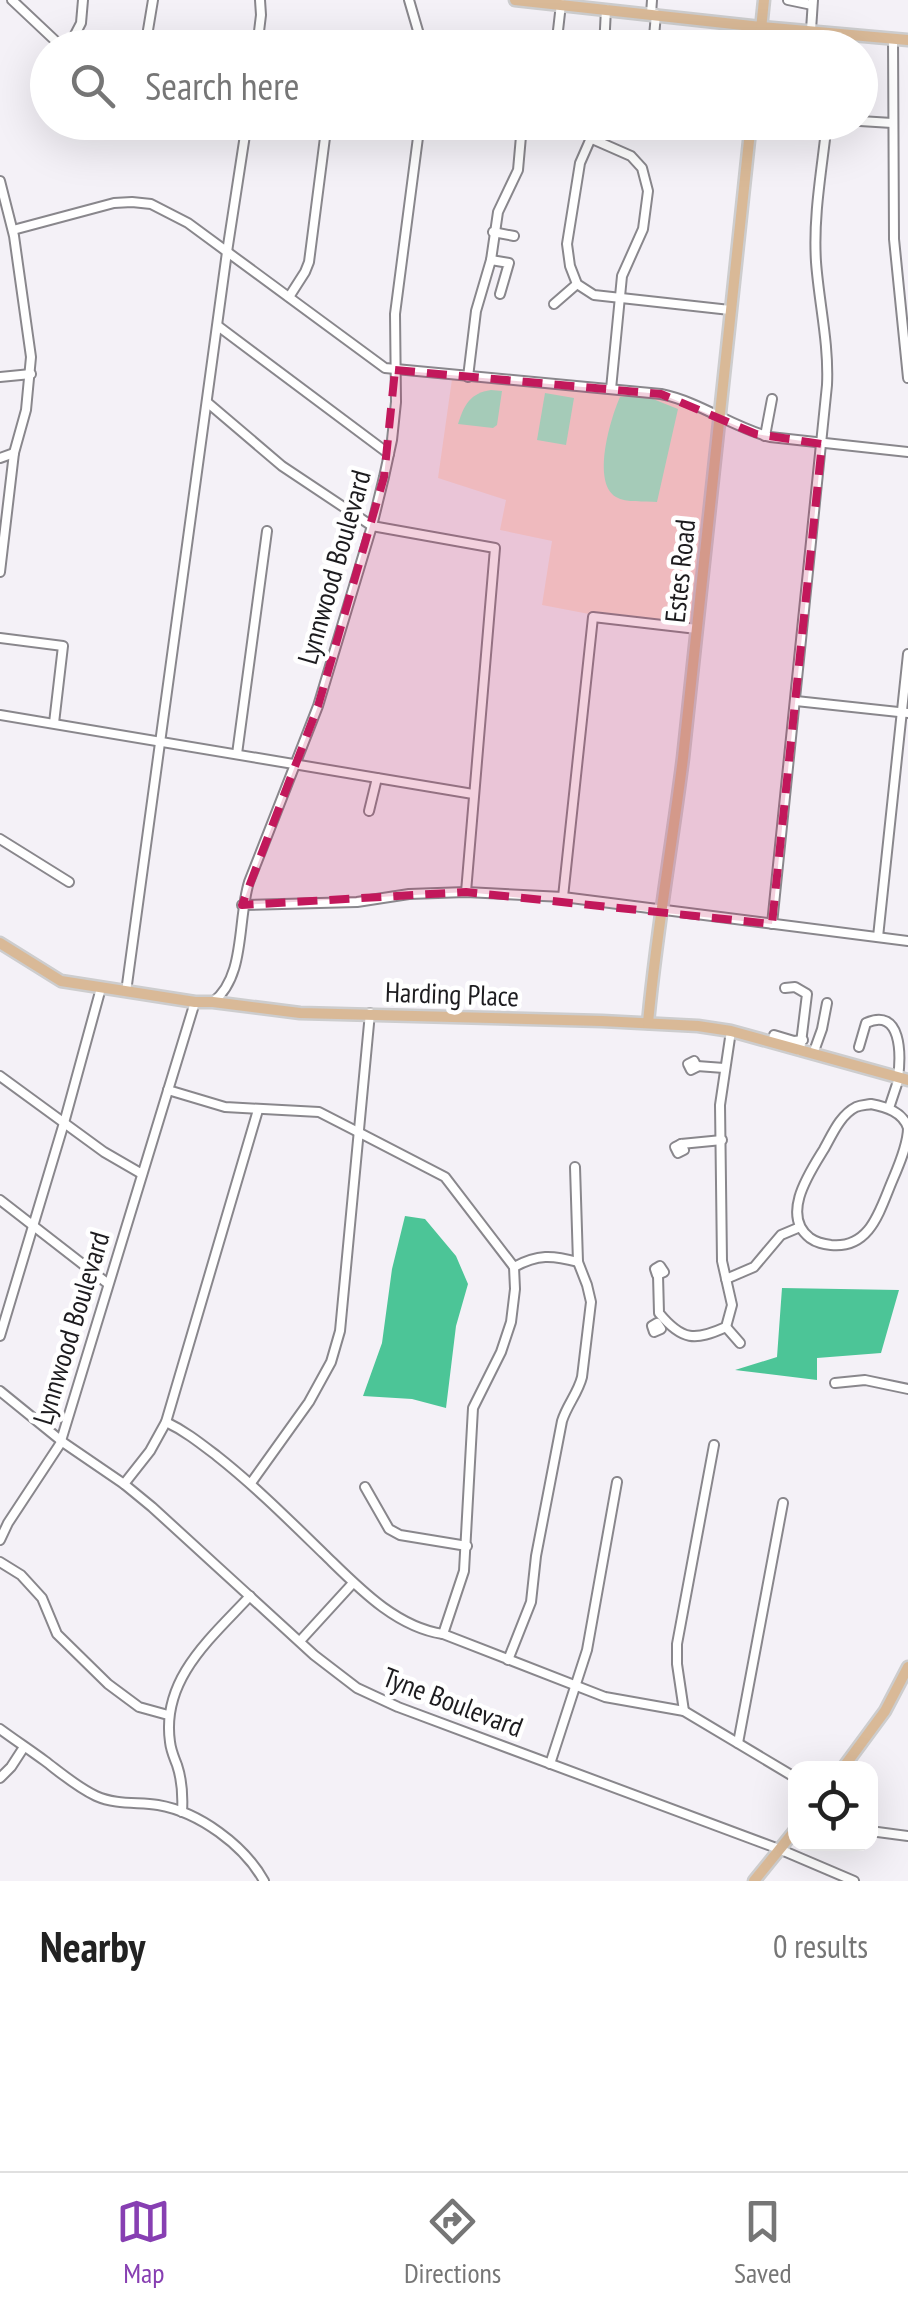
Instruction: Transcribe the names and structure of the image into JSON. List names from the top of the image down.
{
  "streets": {
    "main road": ["Estes Road", "Harding Place"],
    "street": ["Lynnwood Boulevard", "Tyne Boulevard"]
  },
  "crossings": [
    ["Lynnwood Boulevard", "Harding Place"],
    ["Lynnwood Boulevard", "Tyne Boulevard"],
    ["Estes Road", "Harding Place"]
  ],
  "page": {
    "search": "Search here",
    "heading": ["Nearby", "0 results"],
    "nav": ["Map", "Directions", "Saved"]
  }
}
